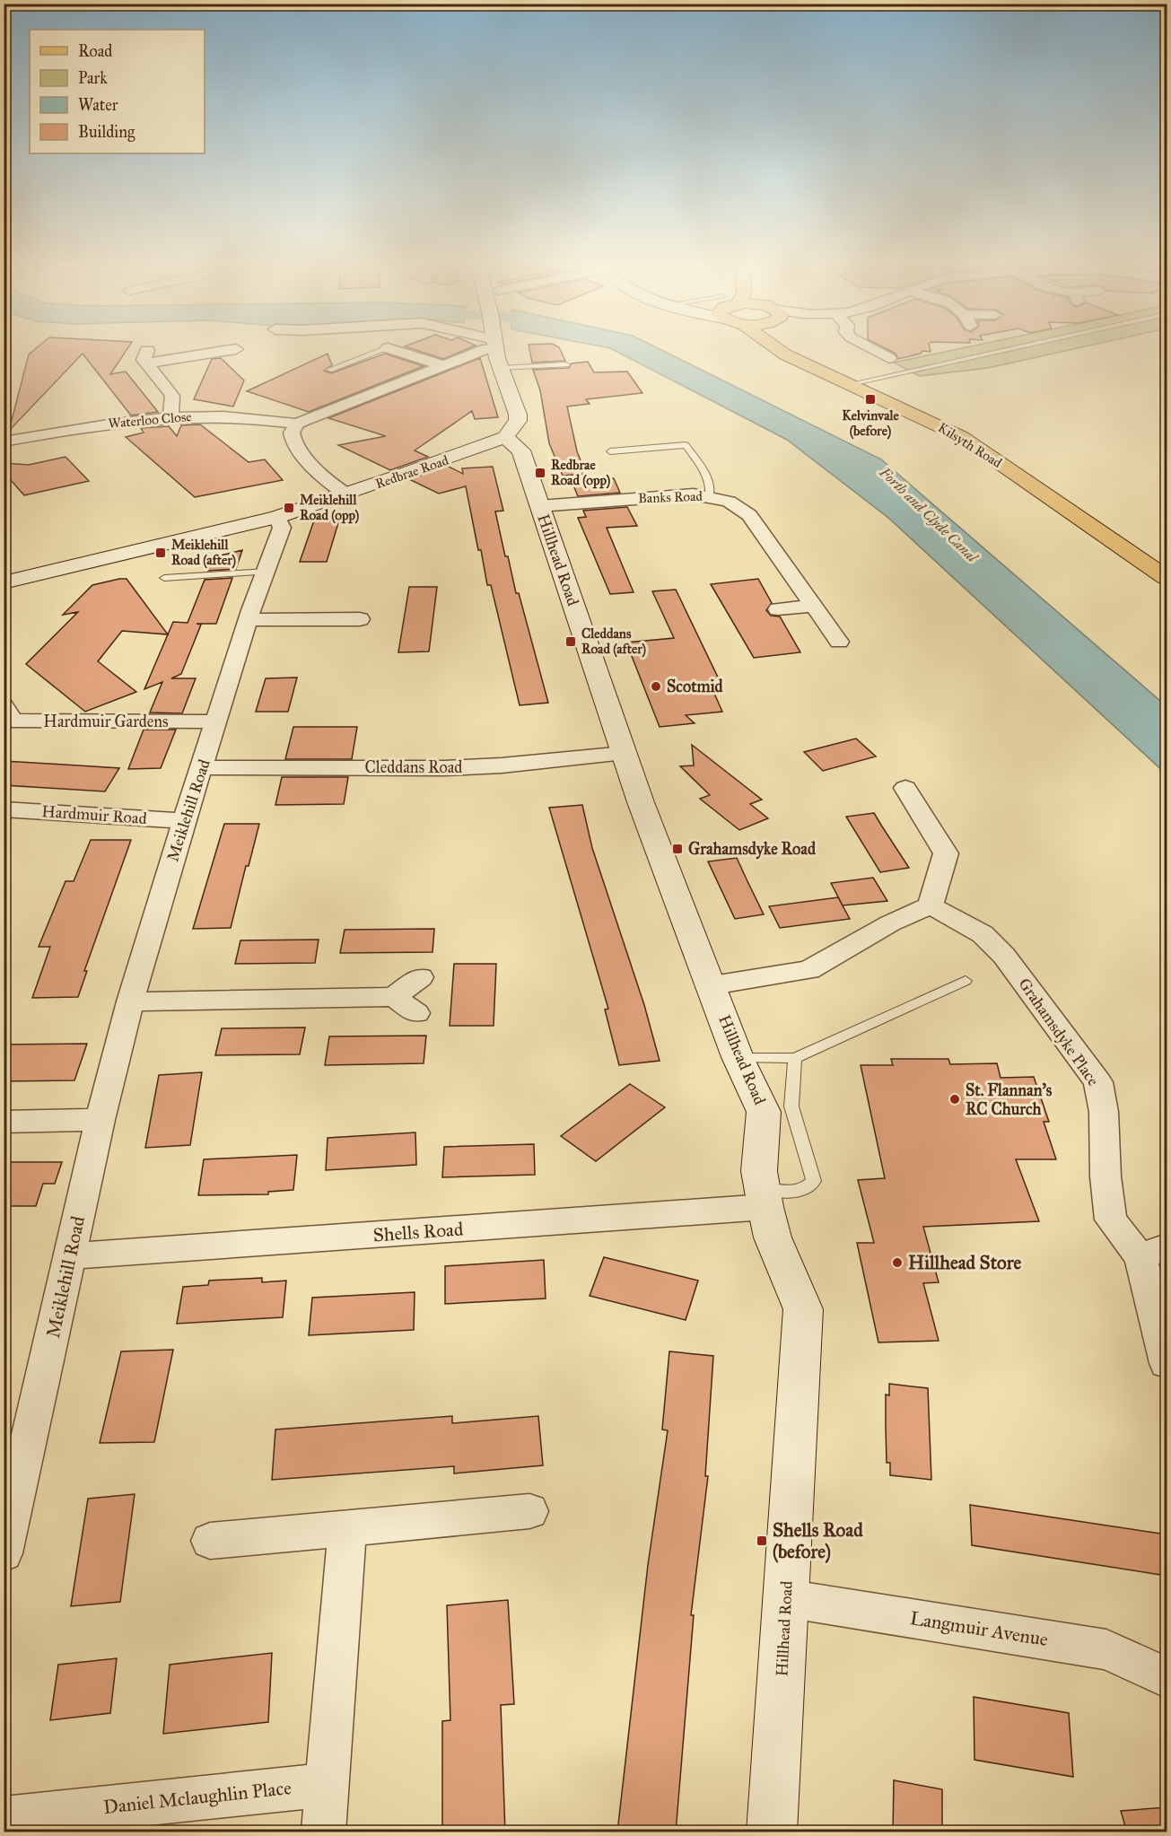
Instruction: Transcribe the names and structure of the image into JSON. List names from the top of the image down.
{
  "streets": {
    "main road": ["Kilsyth Road"],
    "street": [
      "Waterloo Close",
      "Redbrae Road",
      "Banks Road",
      "Hillhead Road",
      "Hardmuir Gardens",
      "Cleddans Road",
      "Meiklehill Road",
      "Hardmuir Road",
      "Grahamsdyke Place",
      "Shells Road",
      "Langmuir Avenue",
      "Daniel Mclaughlin Place"
    ]
  },
  "crossings": [
    ["Redbrae Road", "Hillhead Road"],
    ["Redbrae Road", "Meiklehill Road"],
    ["Banks Road", "Hillhead Road"],
    ["Hillhead Road", "Cleddans Road"],
    ["Hillhead Road", "Shells Road"],
    ["Hillhead Road", "Langmuir Avenue"],
    ["Hardmuir Gardens", "Meiklehill Road"],
    ["Cleddans Road", "Meiklehill Road"],
    ["Meiklehill Road", "Hardmuir Road"],
    ["Meiklehill Road", "Shells Road"]
  ],
  "water": ["Forth and Clyde Canal"],
  "places": {
    "transit": [
      "Kelvinvale (before)",
      "Redbrae Road (opp)",
      "Meiklehill Road (opp)",
      "Meiklehill Road (after)",
      "Cleddans Road (after)",
      "Grahamsdyke Road",
      "Shells Road (before)"
    ],
    "other": ["Scotmid", "St. Flannan's RC Church", "Hillhead Store"]
  },
  "legend": [
    "Road",
    "Park",
    "Water",
    "Building"
  ]
}
